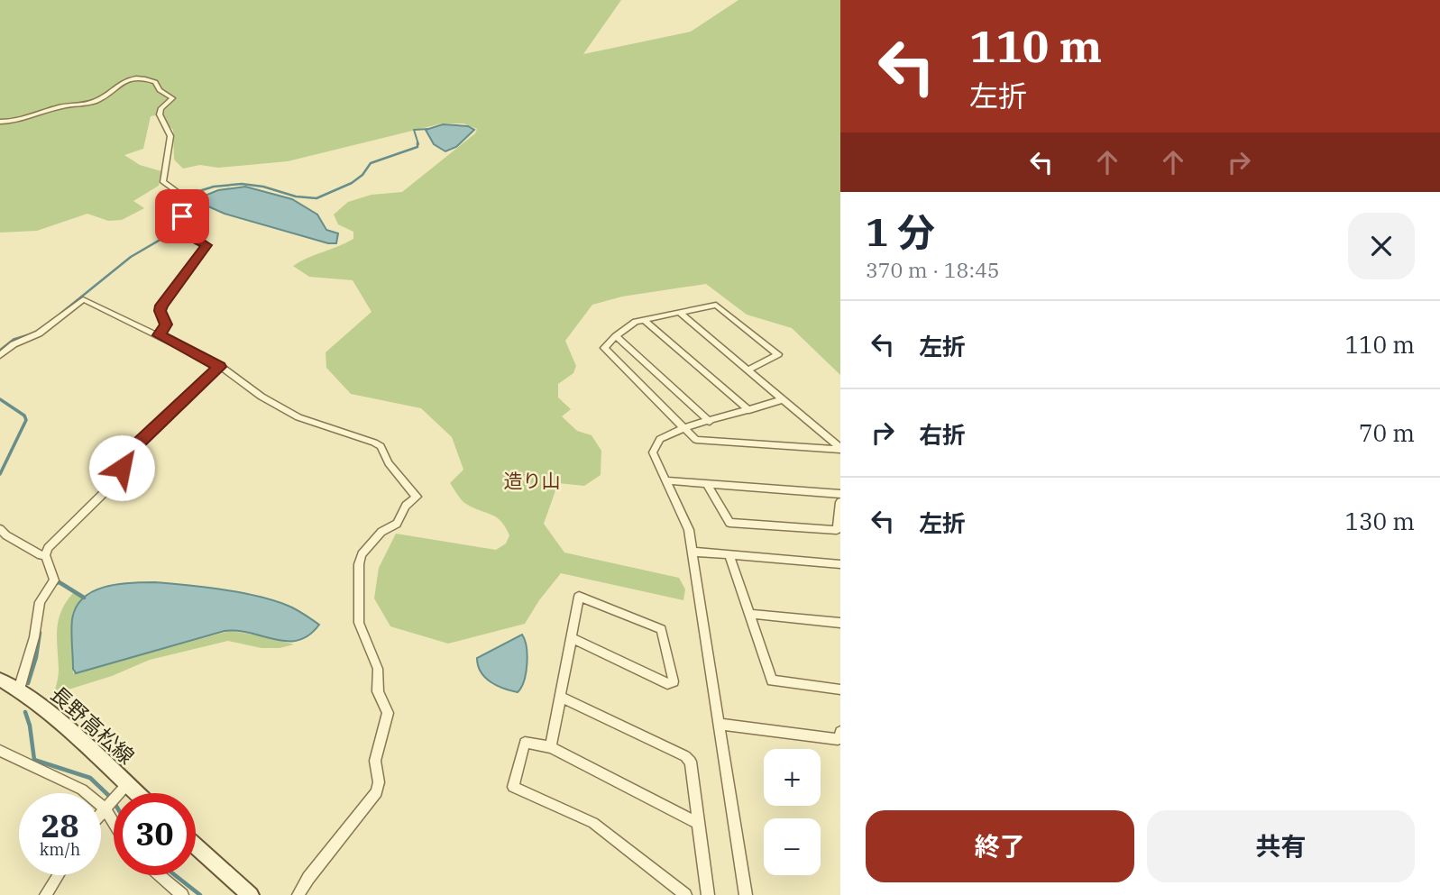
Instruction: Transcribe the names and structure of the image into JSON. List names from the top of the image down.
{
  "streets": {
    "main road": ["長野高松線"]
  },
  "districts": ["造り山"],
  "page": {
    "turn": ["110 m", "左折"],
    "heading": ["1 分", "370 m · 18:45"],
    "list": [
      {
        "name": "左折",
        "value": "110 m"
      },
      {
        "name": "右折",
        "value": "70 m"
      },
      {
        "name": "左折",
        "value": "130 m"
      }
    ],
    "map_buttons": ["+", "−"],
    "speed": "28 km/h",
    "limit": "30",
    "buttons": ["終了", "共有"]
  }
}
